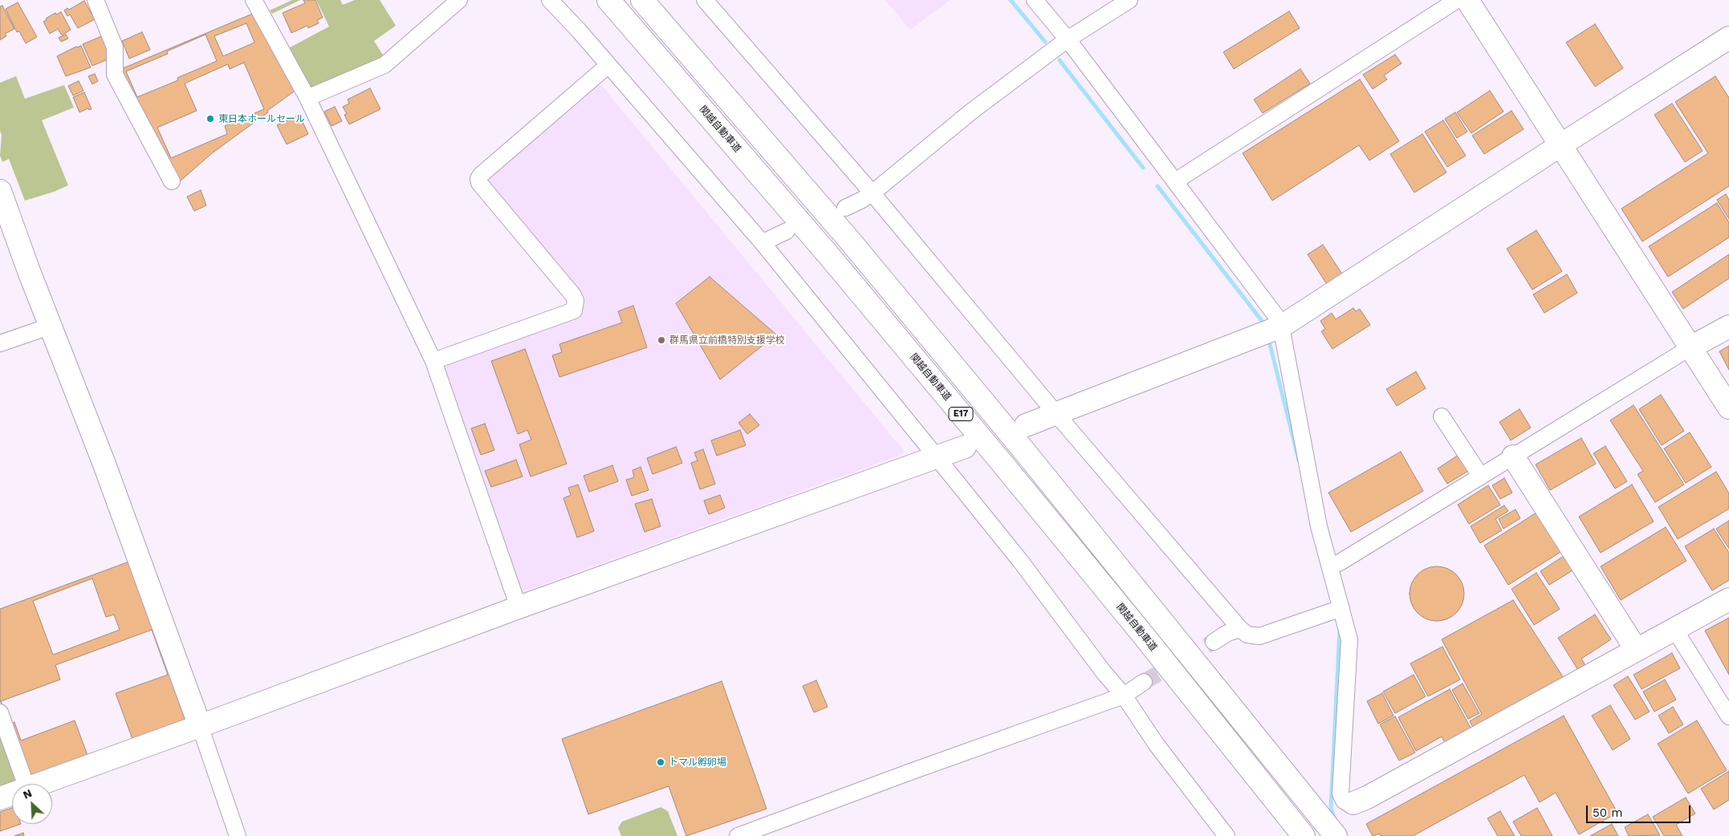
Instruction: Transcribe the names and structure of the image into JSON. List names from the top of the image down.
{
  "streets": {
    "main road": ["関越自動車道", "E17"]
  },
  "places": ["東日本ホールセール", "群馬県立前橋特別支援学校", "トマル孵卵場"],
  "scale_bar": "50 m",
  "north": "top left"
}
